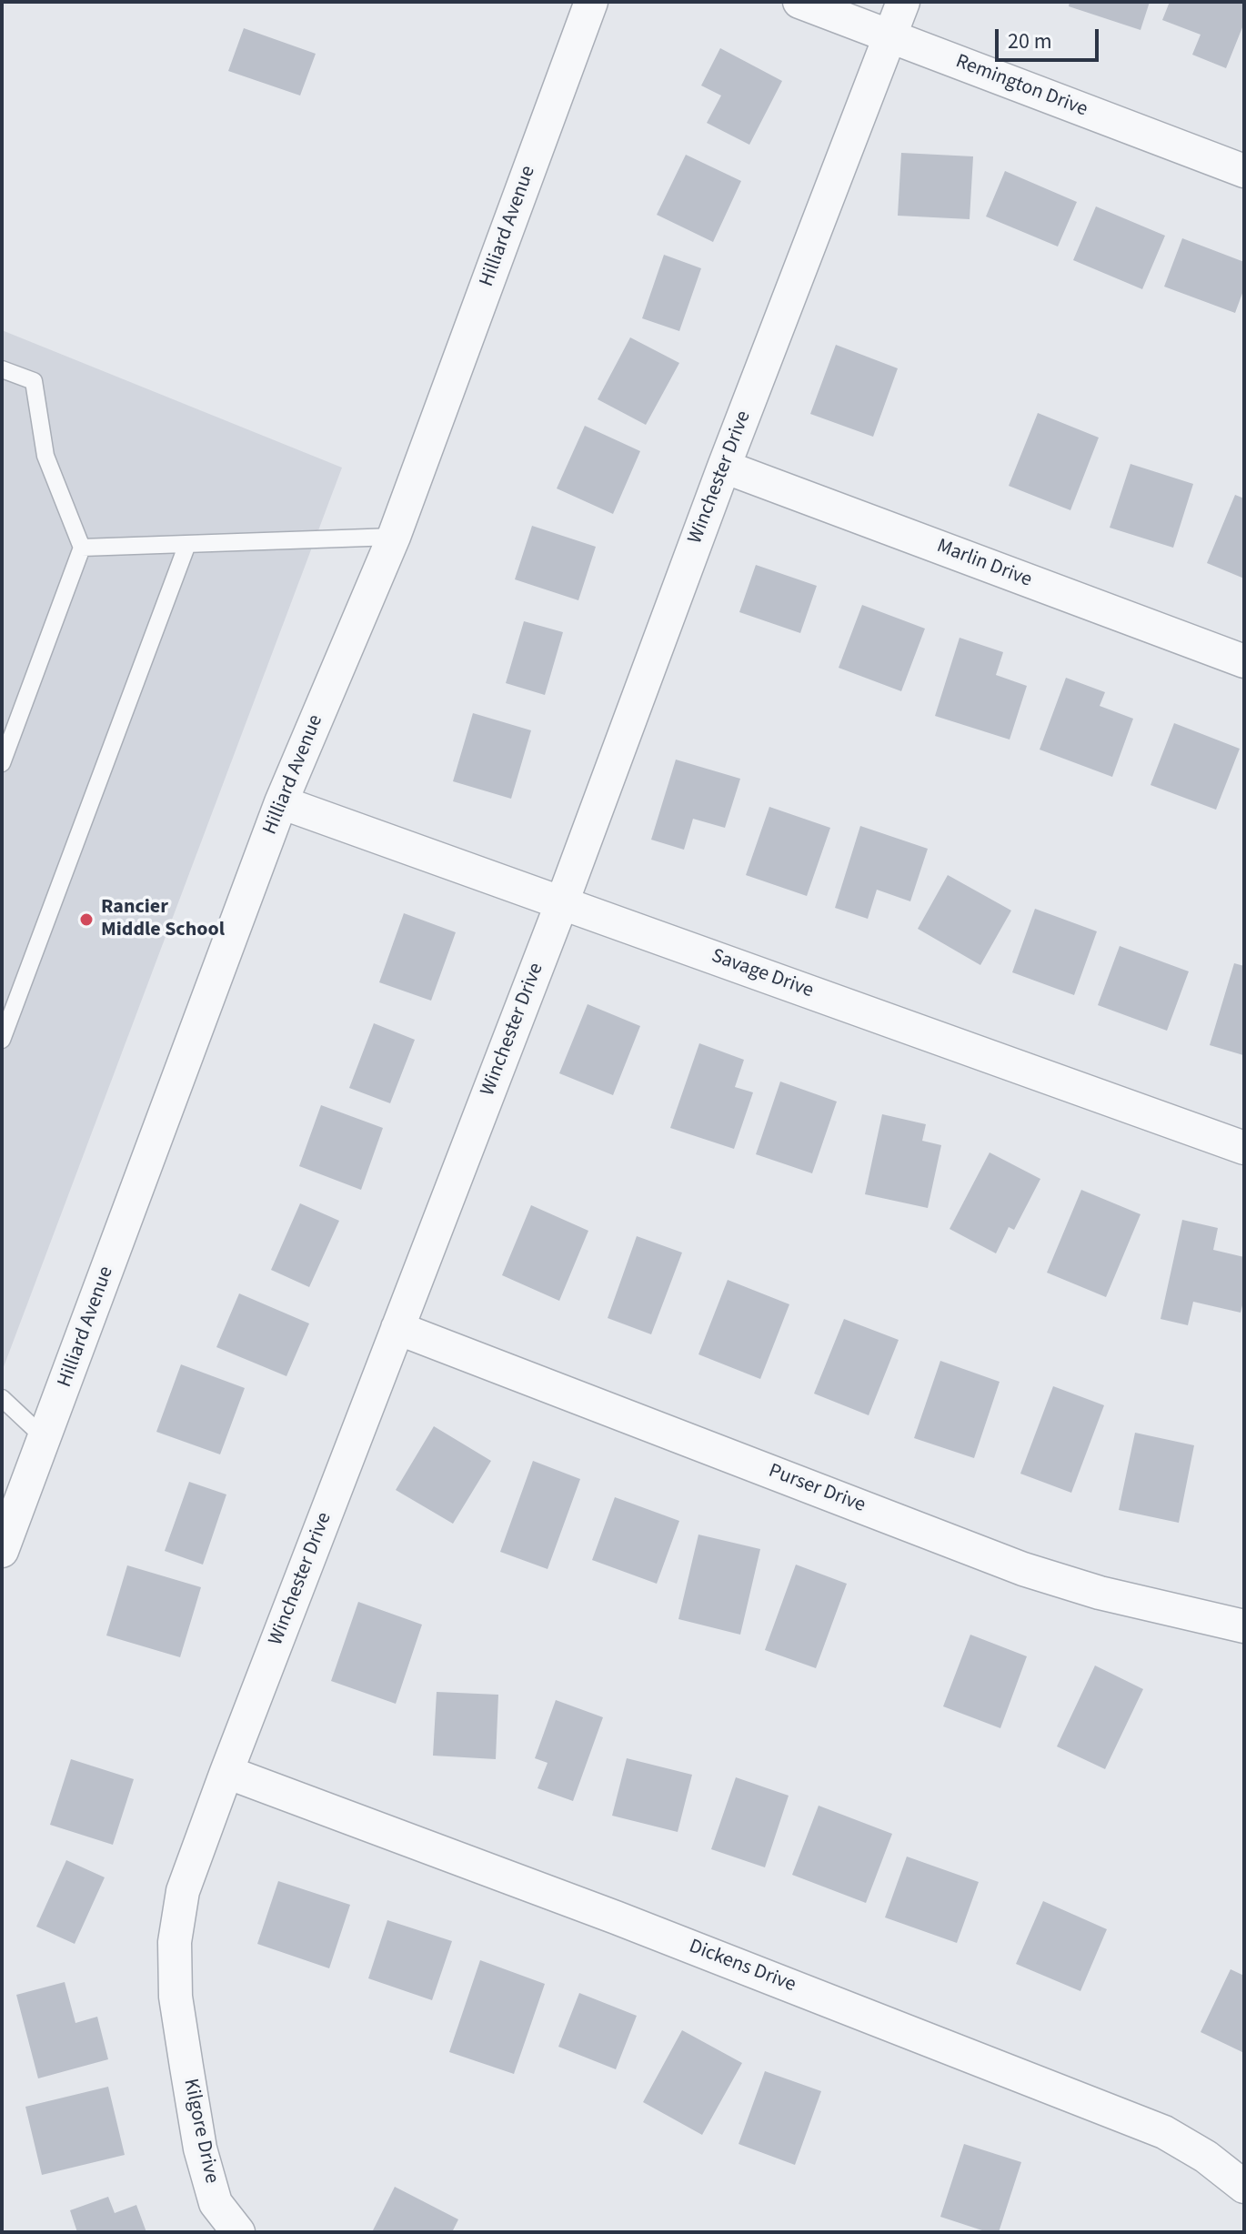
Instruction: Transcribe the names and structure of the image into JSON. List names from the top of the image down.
{
  "streets": {
    "street": [
      "Remington Drive",
      "Hilliard Avenue",
      "Winchester Drive",
      "Marlin Drive",
      "Savage Drive",
      "Purser Drive",
      "Dickens Drive",
      "Kilgore Drive"
    ]
  },
  "crossings": [
    ["Remington Drive", "Winchester Drive"],
    ["Hilliard Avenue", "Savage Drive"],
    ["Winchester Drive", "Marlin Drive"],
    ["Winchester Drive", "Savage Drive"],
    ["Winchester Drive", "Purser Drive"],
    ["Winchester Drive", "Dickens Drive"],
    ["Winchester Drive", "Kilgore Drive"]
  ],
  "places": ["Rancier Middle School"],
  "scale_bar": "20 m"
}
